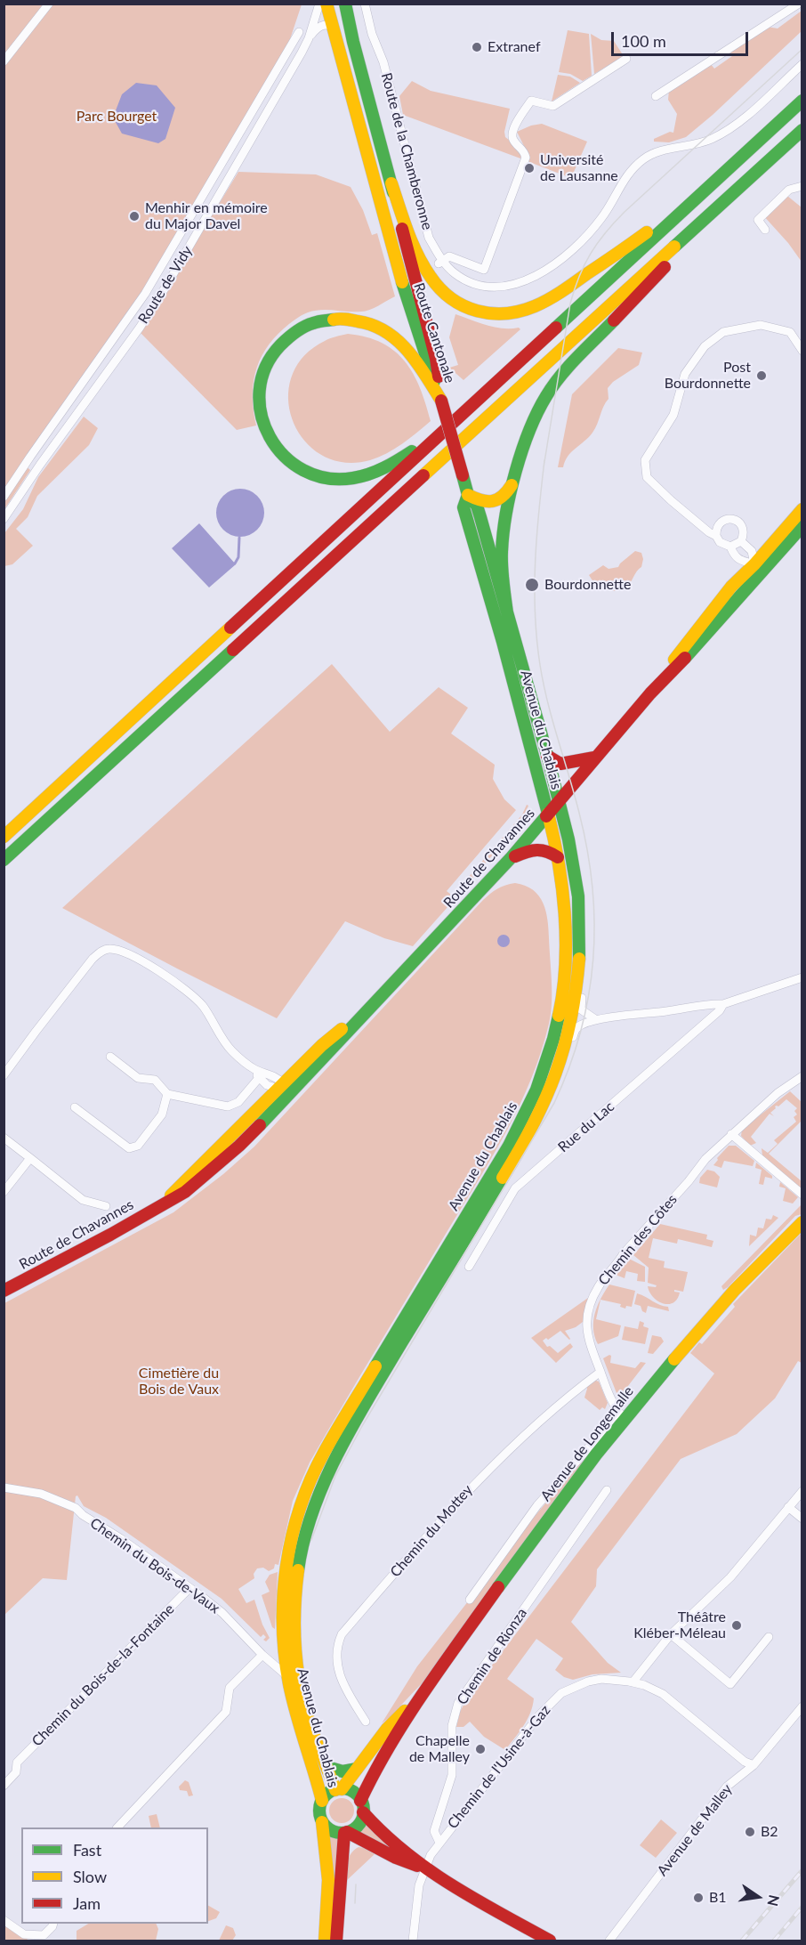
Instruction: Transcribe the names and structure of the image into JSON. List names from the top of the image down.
{
  "streets": {
    "main road": [
      "Route Cantonale",
      "Avenue du Chablais",
      "Route de Chavannes",
      "Avenue de Longemalle"
    ],
    "street": [
      "Route de la Chamberonne",
      "Route de Vidy",
      "Rue du Lac",
      "Chemin des Côtes",
      "Chemin du Mottey",
      "Chemin du Bois-de-Vaux",
      "Chemin de Rionza",
      "Chemin du Bois-de-la-Fontaine",
      "Chemin de l'Usine-à-Gaz",
      "Avenue de Malley"
    ]
  },
  "crossings": [
    ["Route Cantonale", "Avenue du Chablais"],
    ["Avenue du Chablais", "Route de Chavannes"],
    ["Avenue du Chablais", "Rue du Lac"],
    ["Avenue du Chablais", "Avenue de Longemalle"],
    ["Avenue du Chablais", "Chemin du Bois-de-Vaux"],
    ["Chemin des Côtes", "Avenue de Longemalle"],
    ["Chemin des Côtes", "Chemin du Mottey"],
    ["Chemin du Bois-de-Vaux", "Chemin du Bois-de-la-Fontaine"],
    ["Chemin de Rionza", "Chemin de l'Usine-à-Gaz"],
    ["Chemin de l'Usine-à-Gaz", "Avenue de Malley"]
  ],
  "parks": ["Parc Bourget", "Cimetière du Bois de Vaux"],
  "places": [
    "Extranef",
    "Université de Lausanne",
    "Menhir en mémoire du Major Davel",
    "Post Bourdonnette",
    "Bourdonnette",
    "Théâtre Kléber-Méleau",
    "Chapelle de Malley",
    "B2",
    "B1"
  ],
  "legend": ["Fast", "Slow", "Jam"],
  "scale_bar": "100 m",
  "north": "right"
}
